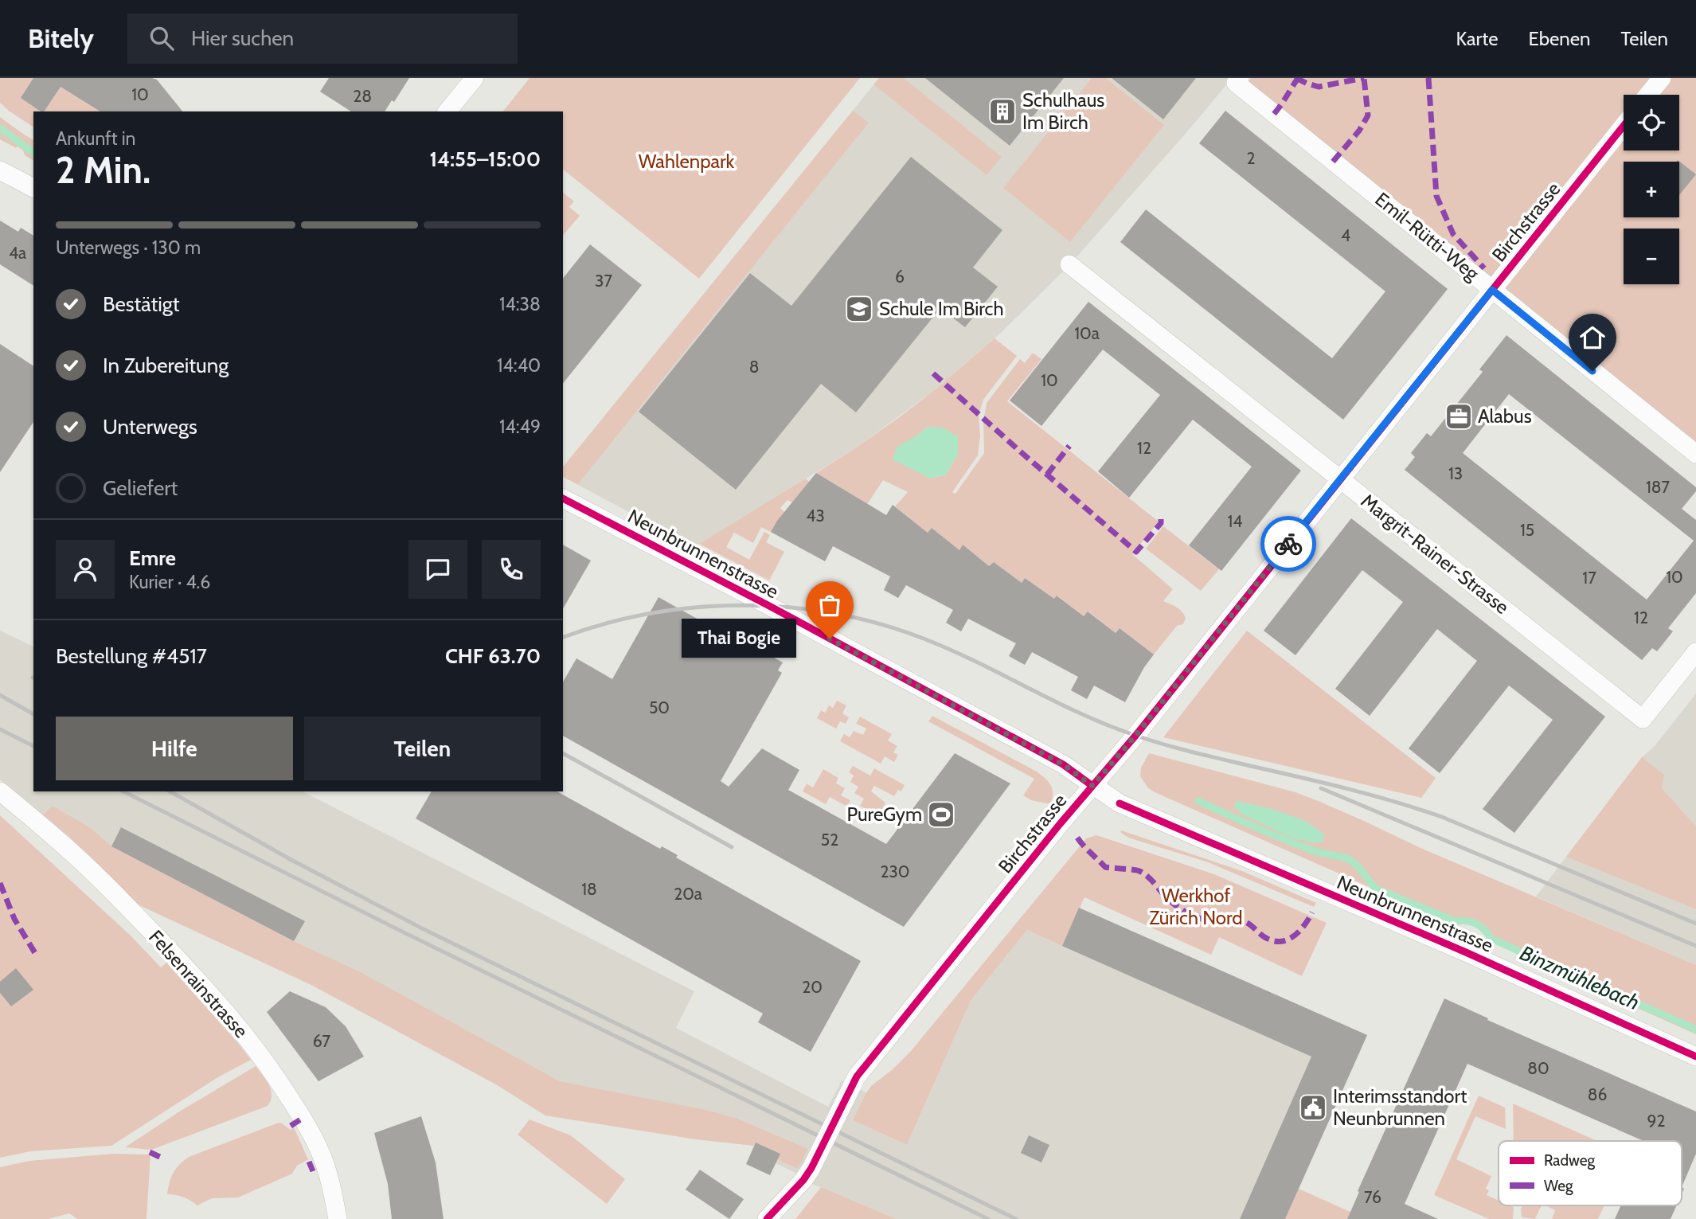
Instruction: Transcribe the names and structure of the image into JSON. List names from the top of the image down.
{
  "streets": {
    "street": [
      "Birchstrasse",
      "Emil-Rütti-Weg",
      "Neunbrunnenstrasse",
      "Margrit-Rainer-Strasse",
      "Felsenrainstrasse"
    ]
  },
  "crossings": [
    ["Birchstrasse", "Emil-Rütti-Weg"],
    ["Birchstrasse", "Neunbrunnenstrasse"],
    ["Birchstrasse", "Margrit-Rainer-Strasse"]
  ],
  "water": ["Binzmühlebach"],
  "parks": ["Wahlenpark", "Werkhof Zürich Nord"],
  "places": {
    "building": ["Schulhaus Im Birch"],
    "school or university": ["Schule Im Birch"],
    "office": ["Alabus"],
    "other": ["Thai Bogie"],
    "sports": ["PureGym"],
    "public building": ["Interimsstandort Neunbrunnen"]
  },
  "house_numbers": [
    "10",
    "28",
    "2",
    "4",
    "4a",
    "6",
    "37",
    "10a",
    "8",
    "10",
    "12",
    "13",
    "187",
    "43",
    "14",
    "15",
    "10",
    "17",
    "12",
    "50",
    "52",
    "230",
    "18",
    "20a",
    "20",
    "67",
    "80",
    "86",
    "92",
    "76"
  ],
  "legend": ["Radweg", "Weg"],
  "page": {
    "header": "Bitely",
    "search": "Hier suchen",
    "nav": ["Karte", "Ebenen", "Teilen"],
    "map_buttons": ["+", "−"],
    "heading": ["2 Min.", "Ankunft in", "14:55–15:00"],
    "panel": [
      "Emre",
      "Kurier · 4.6",
      "Bestellung #4517",
      "CHF 63.70"
    ],
    "bar": "Unterwegs · 130 m",
    "list": [
      ["Bestätigt", "14:38"],
      ["In Zubereitung", "14:40"],
      ["Unterwegs", "14:49"],
      "Geliefert"
    ],
    "bubble": "Thai Bogie",
    "buttons": ["Hilfe", "Teilen"]
  }
}
